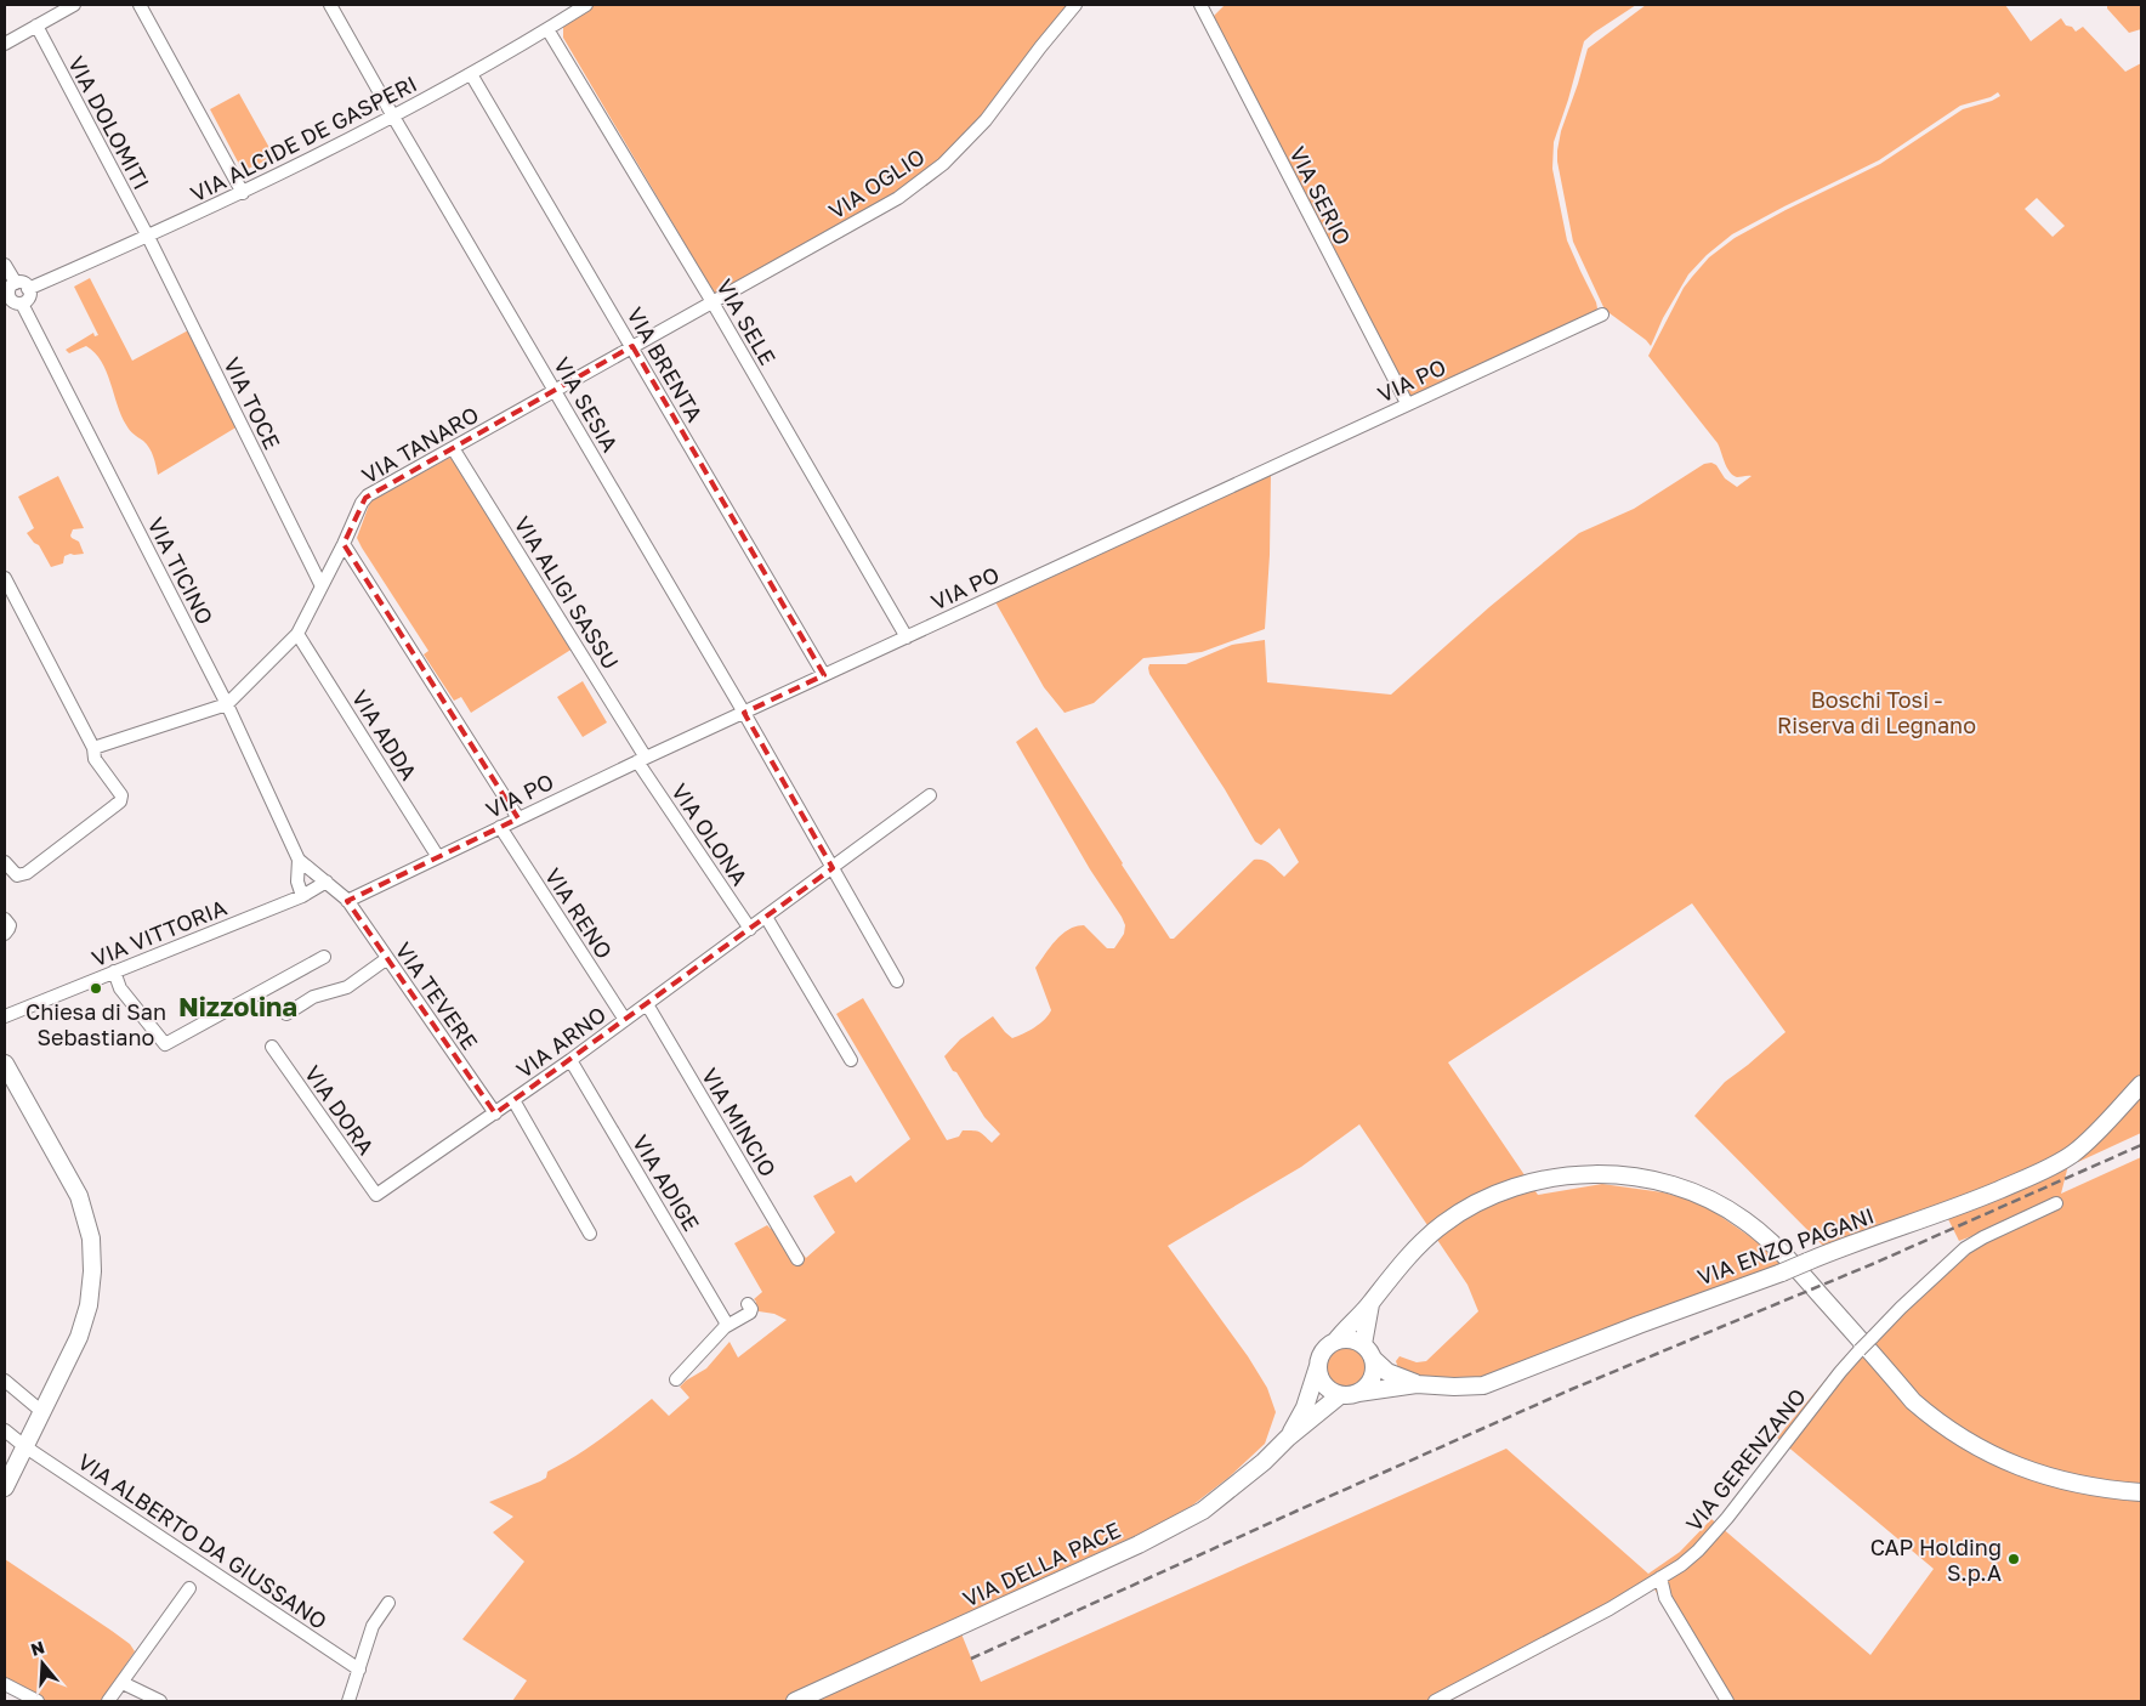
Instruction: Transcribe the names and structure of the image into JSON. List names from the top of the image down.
{
  "streets": {
    "main road": ["VIA ENZO PAGANI", "VIA DELLA PACE"],
    "street": [
      "VIA DOLOMITI",
      "VIA ALCIDE DE GASPERI",
      "VIA OGLIO",
      "VIA SERIO",
      "VIA SELE",
      "VIA BRENTA",
      "VIA PO",
      "VIA TOCE",
      "VIA SESIA",
      "VIA TANARO",
      "VIA TICINO",
      "VIA ALIGI SASSU",
      "VIA ADDA",
      "VIA OLONA",
      "VIA RENO",
      "VIA VITTORIA",
      "VIA TEVERE",
      "VIA ARNO",
      "VIA DORA",
      "VIA MINCIO",
      "VIA ADIGE",
      "VIA GERENZANO",
      "VIA ALBERTO DA GIUSSANO"
    ]
  },
  "crossings": [
    ["VIA DOLOMITI", "VIA ALCIDE DE GASPERI"],
    ["VIA DOLOMITI", "VIA TOCE"],
    ["VIA ALCIDE DE GASPERI", "VIA SELE"],
    ["VIA ALCIDE DE GASPERI", "VIA BRENTA"],
    ["VIA ALCIDE DE GASPERI", "VIA TOCE"],
    ["VIA ALCIDE DE GASPERI", "VIA SESIA"],
    ["VIA ALCIDE DE GASPERI", "VIA TICINO"],
    ["VIA OGLIO", "VIA SELE"],
    ["VIA OGLIO", "VIA TANARO"],
    ["VIA SERIO", "VIA PO"],
    ["VIA SELE", "VIA PO"],
    ["VIA SELE", "VIA TANARO"],
    ["VIA BRENTA", "VIA PO"],
    ["VIA BRENTA", "VIA TANARO"],
    ["VIA PO", "VIA SESIA"],
    ["VIA PO", "VIA ALIGI SASSU"],
    ["VIA PO", "VIA ADDA"],
    ["VIA PO", "VIA OLONA"],
    ["VIA PO", "VIA RENO"],
    ["VIA PO", "VIA TEVERE"],
    ["VIA TOCE", "VIA TANARO"],
    ["VIA SESIA", "VIA TANARO"],
    ["VIA SESIA", "VIA ARNO"],
    ["VIA TANARO", "VIA TICINO"],
    ["VIA TANARO", "VIA ALIGI SASSU"],
    ["VIA TANARO", "VIA ADDA"],
    ["VIA TICINO", "VIA TEVERE"],
    ["VIA ALIGI SASSU", "VIA OLONA"],
    ["VIA OLONA", "VIA ARNO"],
    ["VIA RENO", "VIA ARNO"],
    ["VIA VITTORIA", "VIA TEVERE"],
    ["VIA TEVERE", "VIA ARNO"],
    ["VIA ARNO", "VIA DORA"],
    ["VIA ARNO", "VIA MINCIO"],
    ["VIA ARNO", "VIA ADIGE"],
    ["VIA ENZO PAGANI", "VIA DELLA PACE"]
  ],
  "districts": ["Nizzolina"],
  "parks": ["Boschi Tosi - Riserva di Legnano"],
  "places": ["Chiesa di San Sebastiano", "CAP Holding S.p.A"],
  "north": "top"
}
